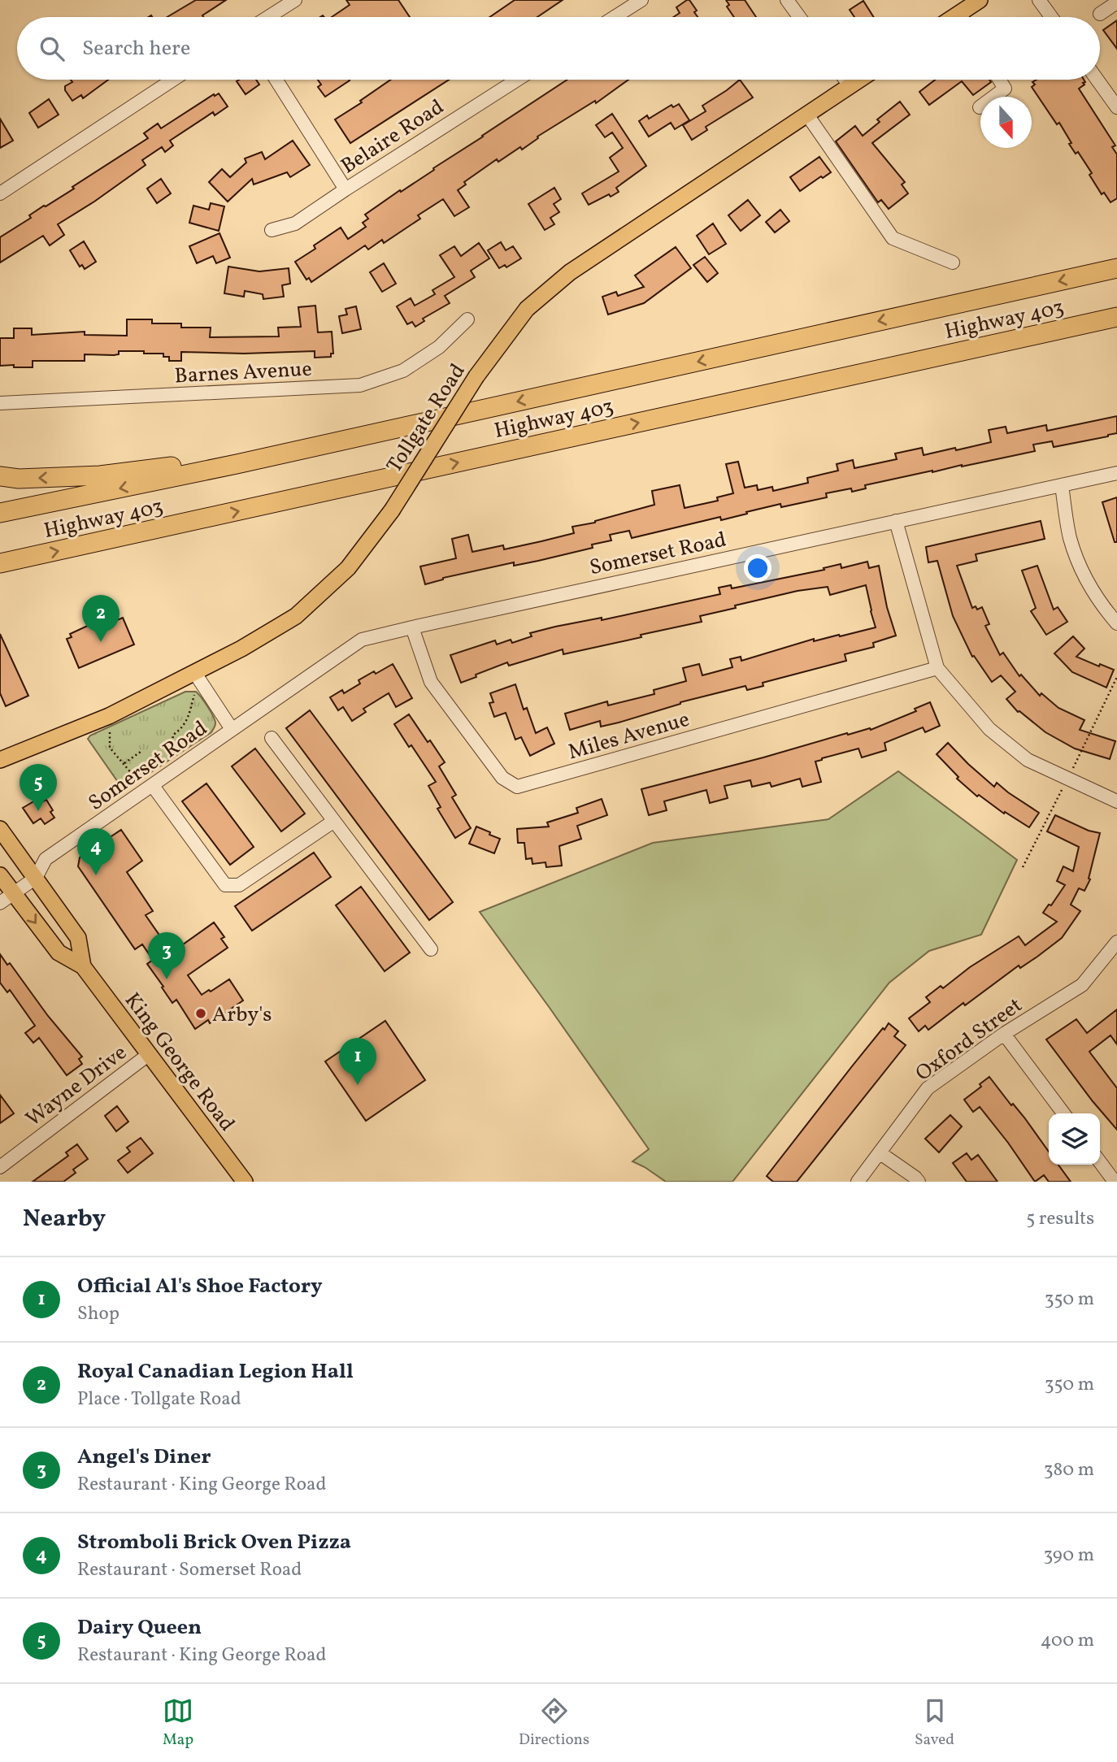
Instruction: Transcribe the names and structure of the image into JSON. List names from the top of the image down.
{
  "streets": {
    "highway": ["Highway 403"],
    "main road": ["Tollgate Road", "King George Road"],
    "street": [
      "Belaire Road",
      "Barnes Avenue",
      "Somerset Road",
      "Miles Avenue",
      "Oxford Street",
      "Wayne Drive"
    ]
  },
  "crossings": [
    ["Tollgate Road", "Somerset Road"],
    ["Somerset Road", "Miles Avenue"],
    ["Somerset Road", "King George Road"],
    ["King George Road", "Wayne Drive"]
  ],
  "places": ["Arby's"],
  "north": "bottom",
  "page": {
    "search": "Search here",
    "pins": [
      "2",
      "5",
      "4",
      "3",
      "1"
    ],
    "heading": ["Nearby", "5 results"],
    "list": [
      {
        "mark": "1",
        "name": "Official Al's Shoe Factory",
        "note": "Shop",
        "value": "350 m"
      },
      {
        "mark": "2",
        "name": "Royal Canadian Legion Hall",
        "note": "Place · Tollgate Road",
        "value": "350 m"
      },
      {
        "mark": "3",
        "name": "Angel's Diner",
        "note": "Restaurant · King George Road",
        "value": "380 m"
      },
      {
        "mark": "4",
        "name": "Stromboli Brick Oven Pizza",
        "note": "Restaurant · Somerset Road",
        "value": "390 m"
      },
      {
        "mark": "5",
        "name": "Dairy Queen",
        "note": "Restaurant · King George Road",
        "value": "400 m"
      }
    ],
    "nav": ["Map", "Directions", "Saved"]
  }
}
